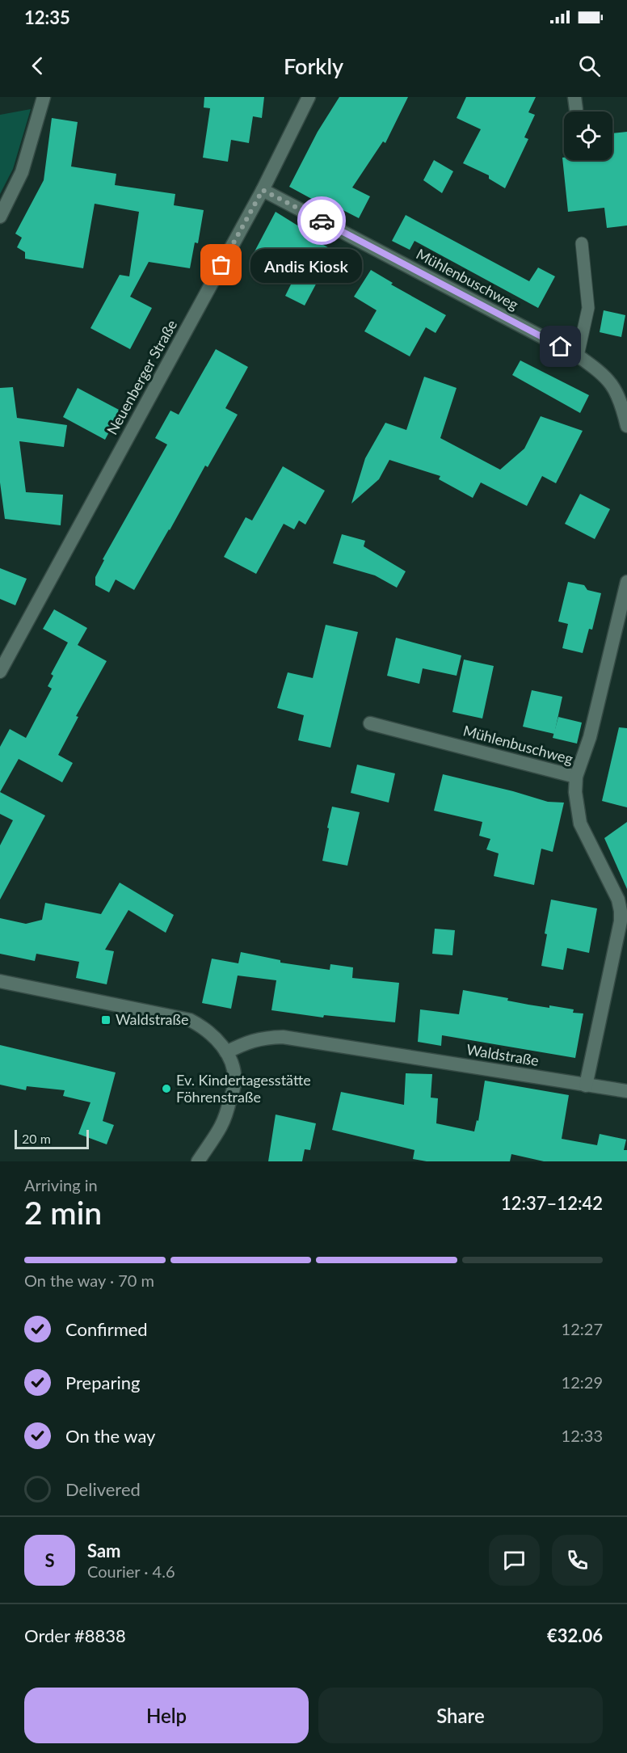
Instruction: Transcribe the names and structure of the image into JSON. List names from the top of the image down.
{
  "streets": {
    "street": ["Mühlenbuschweg", "Neuenberger Straße", "Waldstraße"]
  },
  "crossings": [
    ["Mühlenbuschweg", "Neuenberger Straße"]
  ],
  "places": {
    "other": ["Andis Kiosk", "Ev. Kindertagesstätte Föhrenstraße"],
    "transit": ["Waldstraße"]
  },
  "scale_bar": "20 m",
  "page": {
    "status": "12:35",
    "header": "Forkly",
    "bubble": "Andis Kiosk",
    "scale": "20 m",
    "heading": ["2 min", "Arriving in", "12:37–12:42"],
    "panel": [
      "Sam",
      "Courier · 4.6",
      "Order #8838",
      "€32.06"
    ],
    "bar": "On the way · 70 m",
    "list": [
      ["Confirmed", "12:27"],
      ["Preparing", "12:29"],
      ["On the way", "12:33"],
      "Delivered"
    ],
    "round": "S",
    "buttons": ["Help", "Share"]
  }
}
